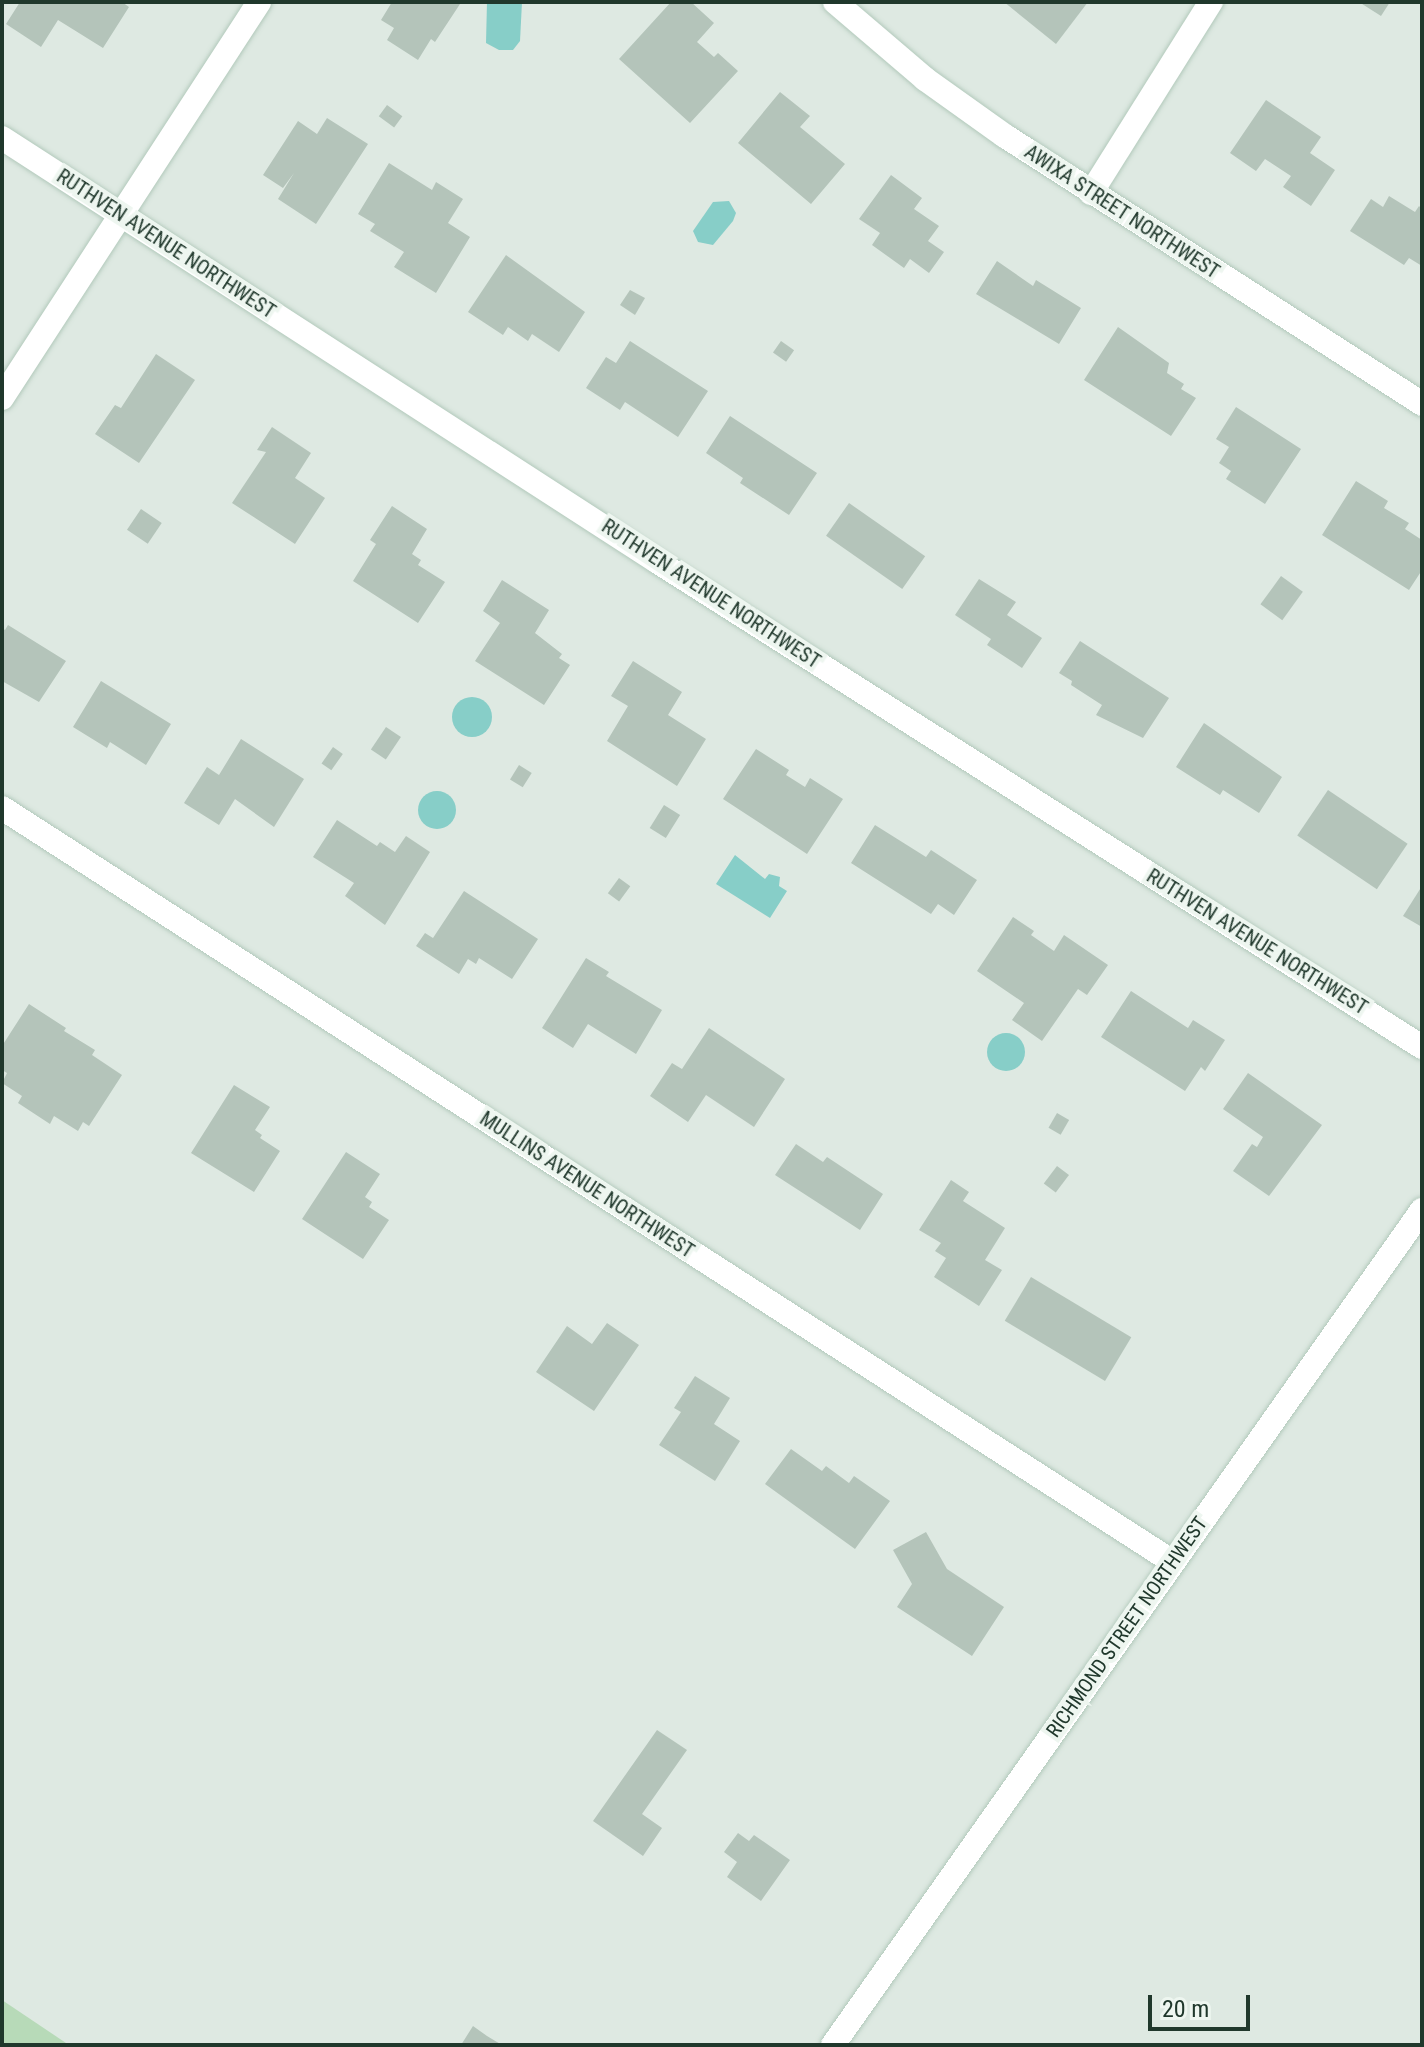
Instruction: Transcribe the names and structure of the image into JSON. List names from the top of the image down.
{
  "streets": {
    "street": [
      "AWIXA STREET NORTHWEST",
      "RUTHVEN AVENUE NORTHWEST",
      "MULLINS AVENUE NORTHWEST",
      "RICHMOND STREET NORTHWEST"
    ]
  },
  "crossings": [
    ["MULLINS AVENUE NORTHWEST", "RICHMOND STREET NORTHWEST"]
  ],
  "scale_bar": "20 m"
}
